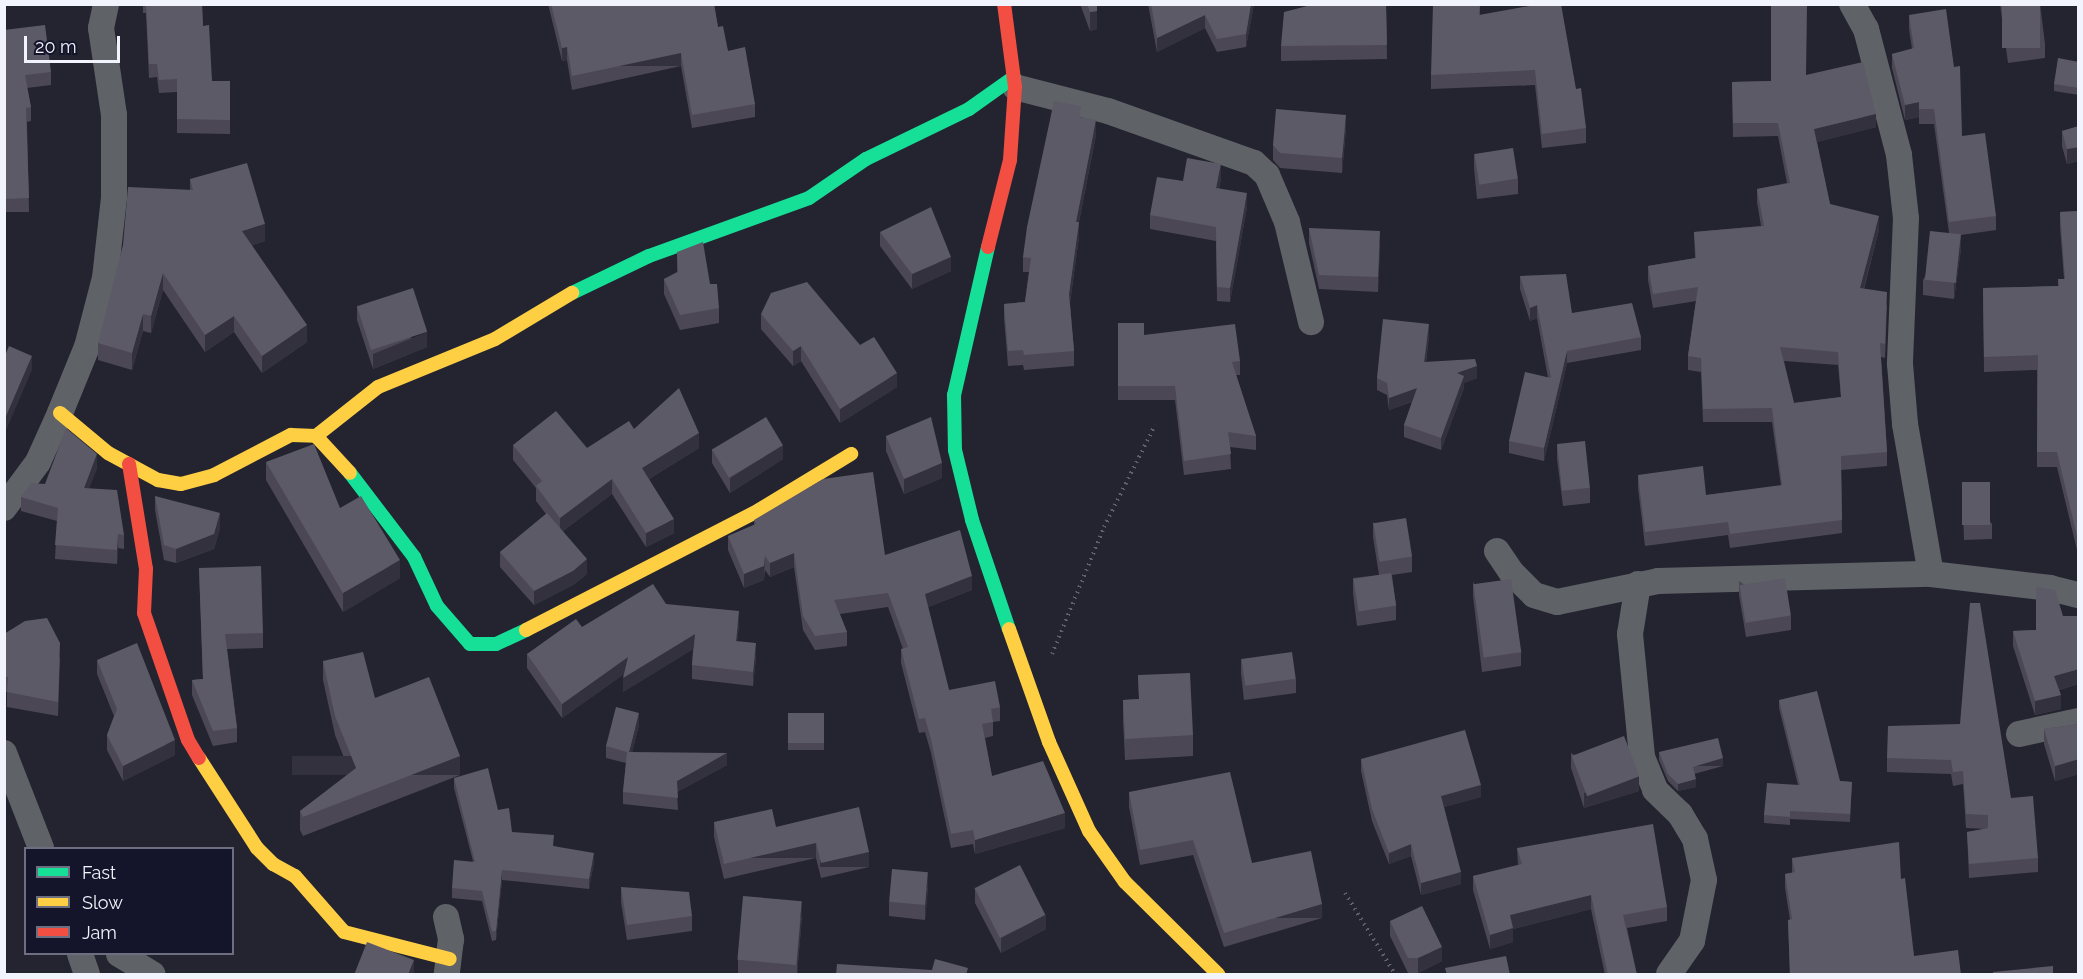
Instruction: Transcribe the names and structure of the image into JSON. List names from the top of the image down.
{
  "legend": ["Fast", "Slow", "Jam"],
  "scale_bar": "20 m"
}
